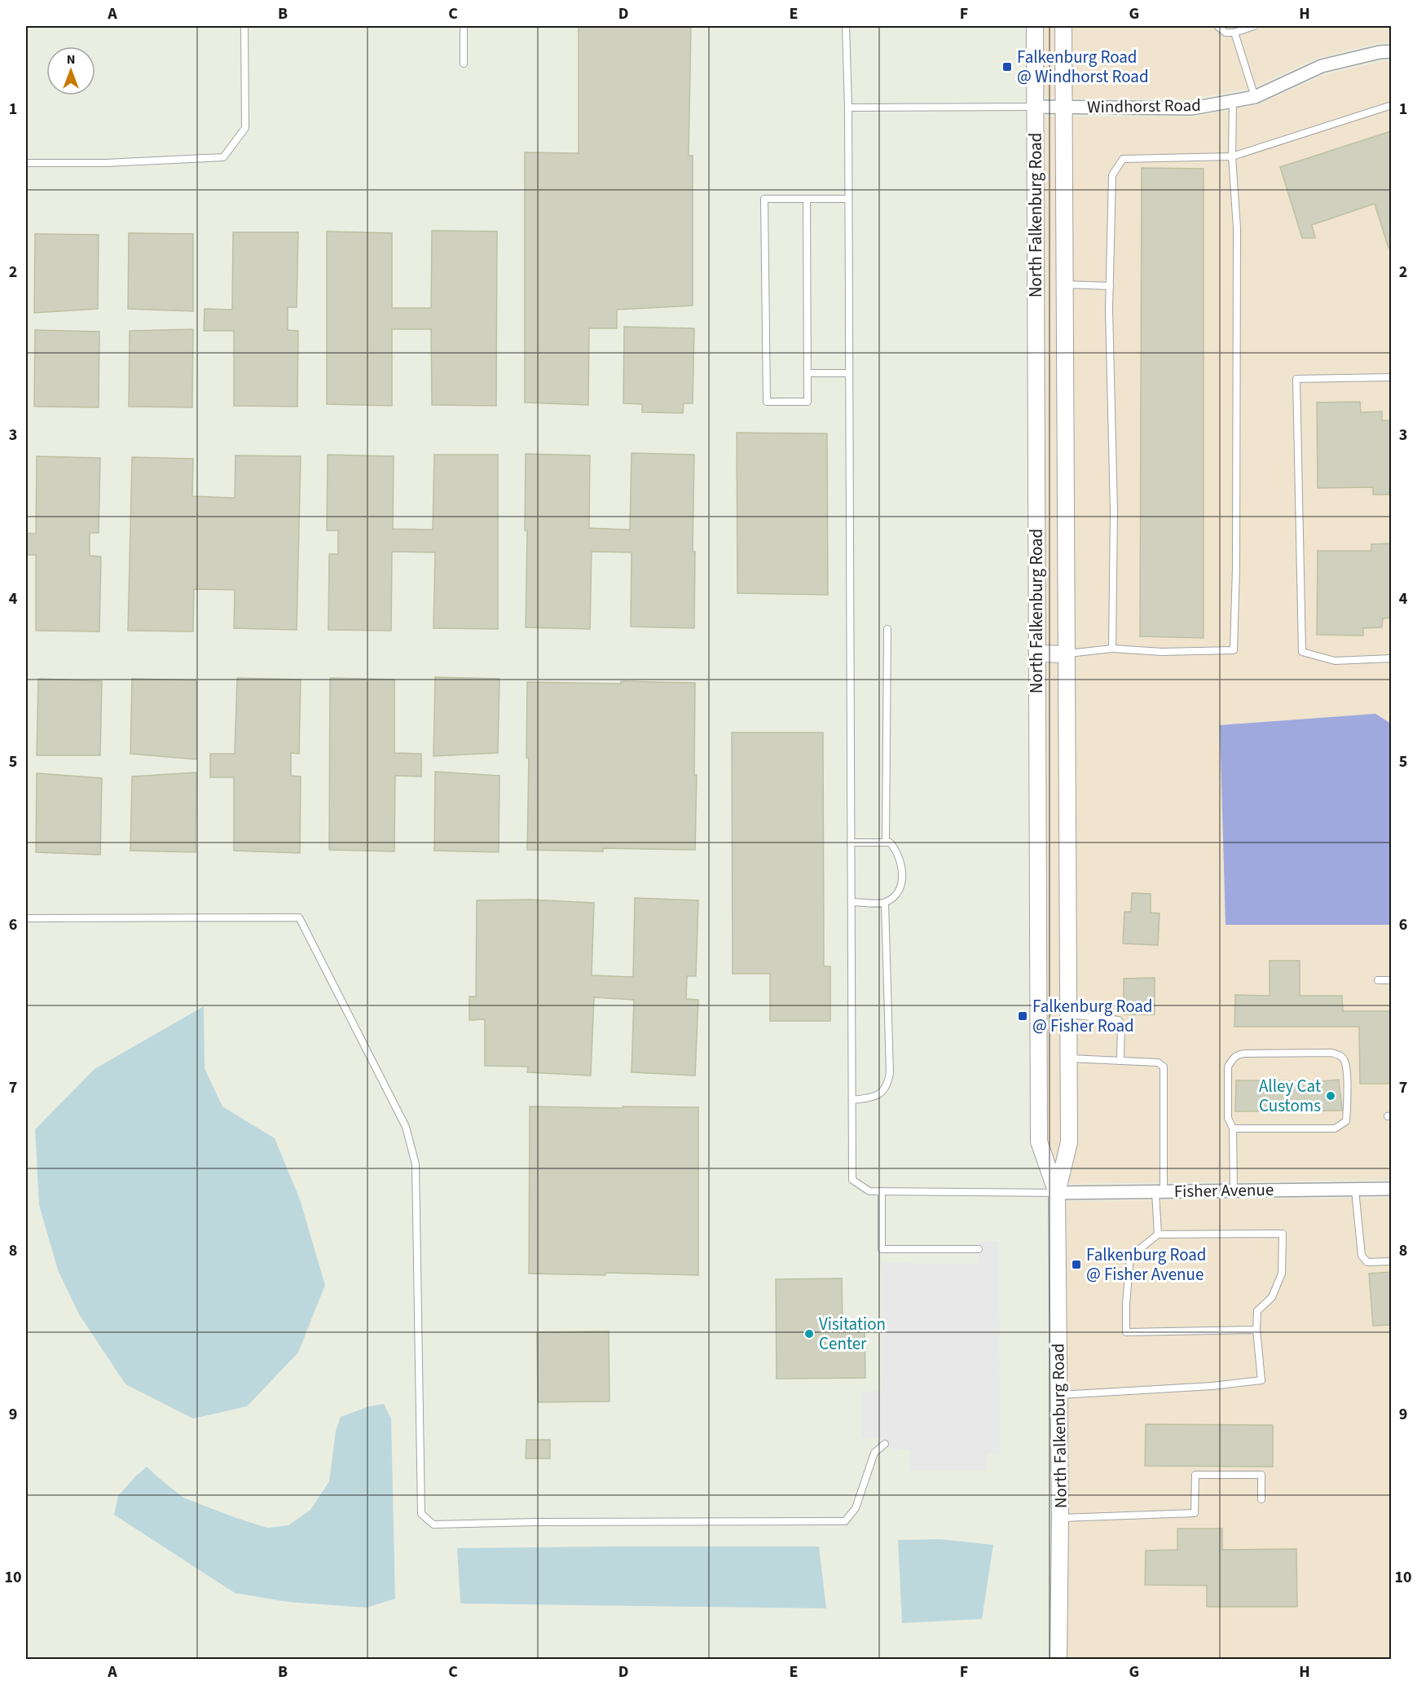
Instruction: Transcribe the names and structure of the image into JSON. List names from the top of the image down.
{
  "streets": {
    "street": ["Windhorst Road", "North Falkenburg Road", "Fisher Avenue"]
  },
  "crossings": [
    ["Windhorst Road", "North Falkenburg Road"],
    ["North Falkenburg Road", "Fisher Avenue"]
  ],
  "places": {
    "transit": ["Falkenburg Road @ Windhorst Road", "Falkenburg Road @ Fisher Road", "Falkenburg Road @ Fisher Avenue"],
    "other": ["Alley Cat Customs", "Visitation Center"]
  },
  "north": "top",
  "grid": {
    "columns": [
      "A",
      "B",
      "C",
      "D",
      "E",
      "F",
      "G",
      "H"
    ],
    "rows": [
      "1",
      "2",
      "3",
      "4",
      "5",
      "6",
      "7",
      "8",
      "9",
      "10"
    ]
  }
}
